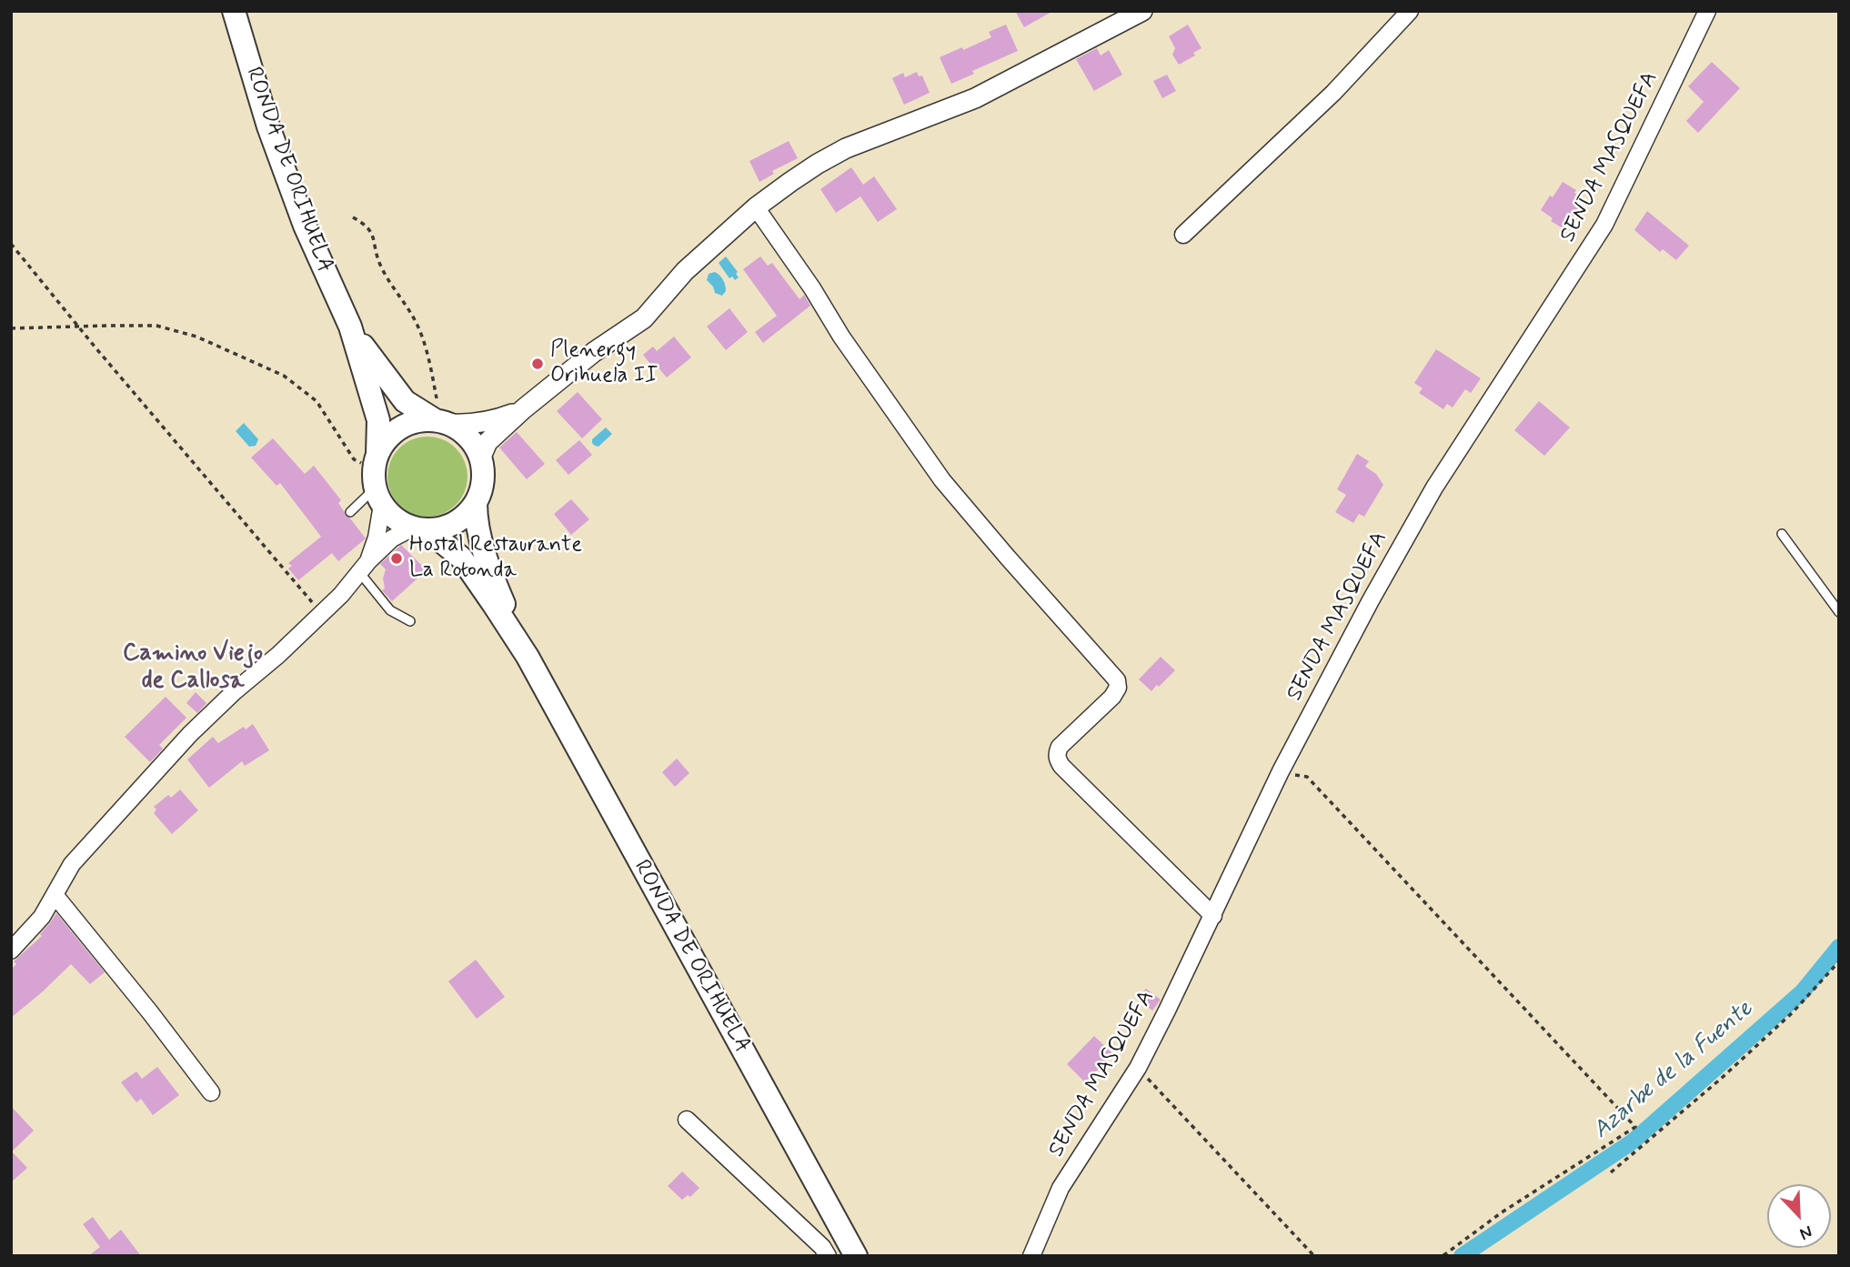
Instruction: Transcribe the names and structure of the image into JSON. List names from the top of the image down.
{
  "streets": {
    "main road": ["RONDA DE ORIHUELA"],
    "street": ["SENDA MASQUEFA"]
  },
  "districts": ["Camino Viejo de Callosa"],
  "water": ["Azarbe de la Fuente"],
  "places": ["Plenergy Orihuela II", "Hostal Restaurante La Rotonda"],
  "north": "bottom right"
}
